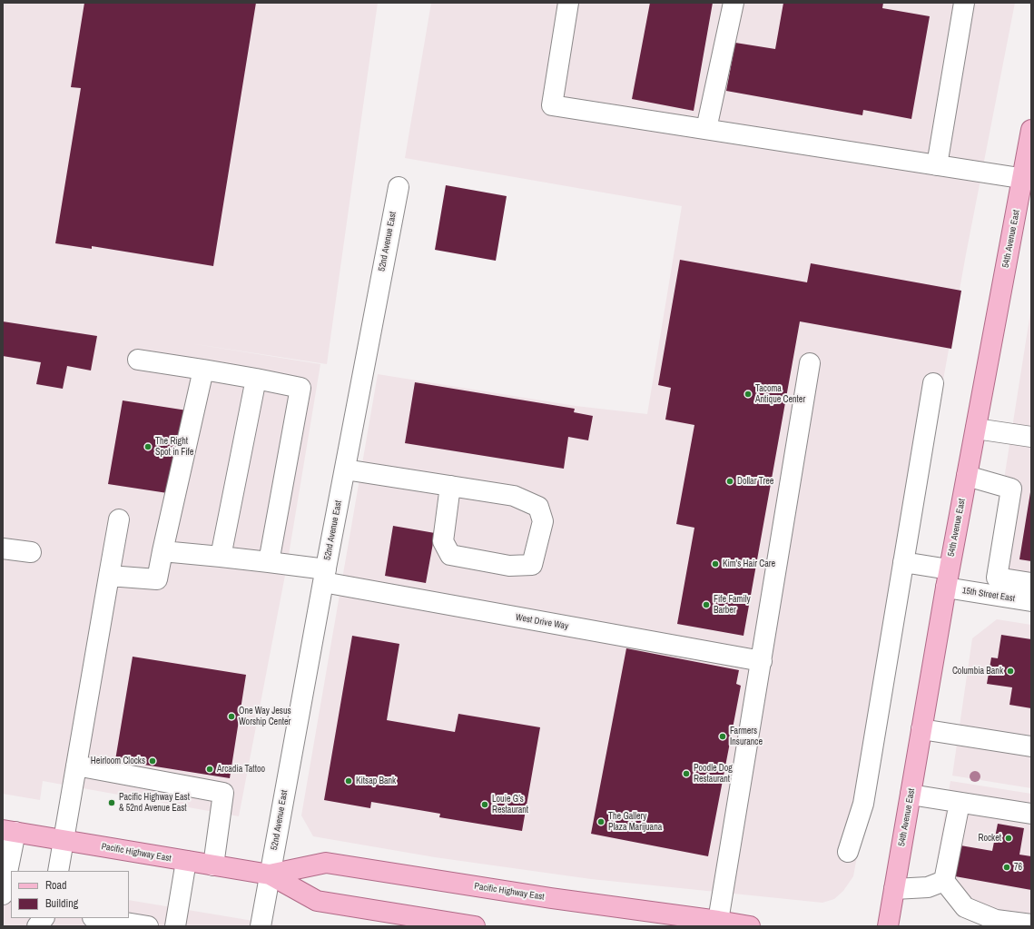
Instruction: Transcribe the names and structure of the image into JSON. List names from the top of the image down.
{
  "streets": {
    "main road": ["54th Avenue East", "Pacific Highway East"],
    "street": ["52nd Avenue East", "15th Street East", "West Drive Way"]
  },
  "crossings": [
    ["54th Avenue East", "15th Street East"],
    ["52nd Avenue East", "West Drive Way"],
    ["52nd Avenue East", "Pacific Highway East"]
  ],
  "places": [
    "Tacoma Antique Center",
    "The Right Spot in Fife",
    "Dollar Tree",
    "Kim's Hair Care",
    "Fife Family Barber",
    "Columbia Bank",
    "One Way Jesus Worship Center",
    "Farmers Insurance",
    "Heirloom Clocks",
    "Arcadia Tattoo",
    "Poodle Dog Restaurant",
    "Kitsap Bank",
    "Pacific Highway East & 52nd Avenue East",
    "Louie G’s Restaurant",
    "The Gallery Plaza Marijuana",
    "Rocket",
    "76"
  ],
  "legend": ["Road", "Building"]
}
